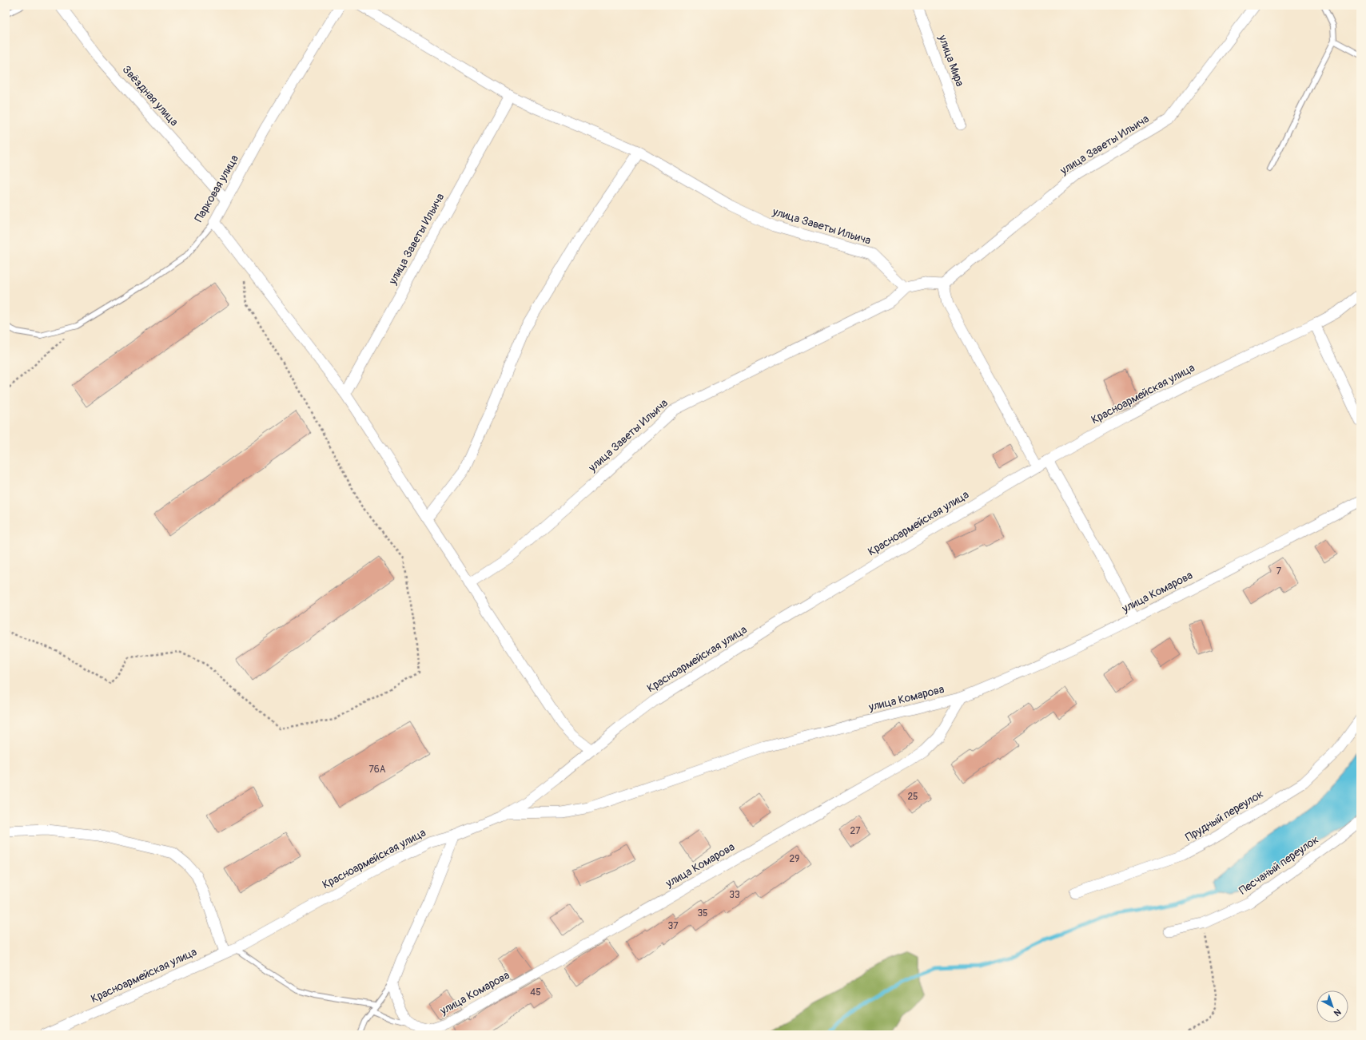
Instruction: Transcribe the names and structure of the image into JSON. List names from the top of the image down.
{
  "streets": {
    "street": [
      "улица Мира",
      "Звёздная улица",
      "улица Заветы Ильича",
      "Парковая улица",
      "Красноармейская улица",
      "улица Комарова",
      "Прудный переулок",
      "Песчаный переулок"
    ]
  },
  "crossings": [
    ["Звёздная улица", "Парковая улица"],
    ["Красноармейская улица", "улица Комарова"]
  ],
  "house_numbers": [
    "7",
    "76А",
    "25",
    "27",
    "29",
    "33",
    "35",
    "37",
    "45"
  ],
  "north": "bottom right"
}
